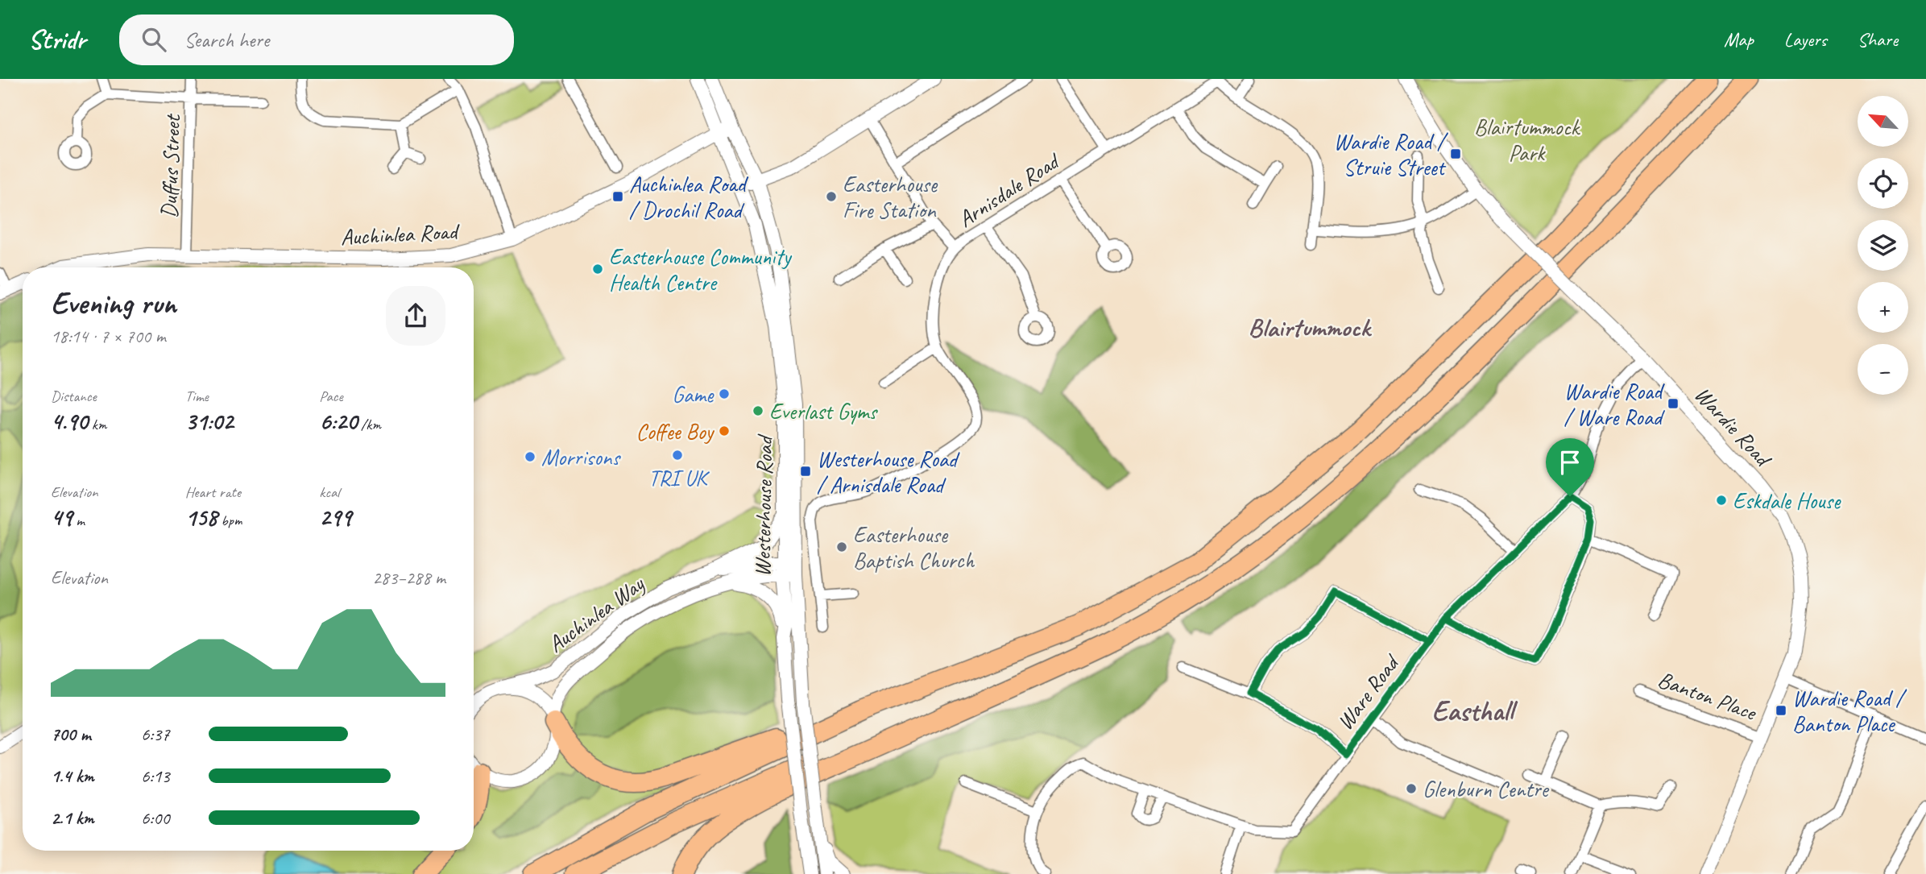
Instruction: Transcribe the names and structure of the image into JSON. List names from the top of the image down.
{
  "streets": {
    "street": [
      "Duffus Street",
      "Arnisdale Road",
      "Auchinlea Road",
      "Wardie Road",
      "Westerhouse Road",
      "Auchinlea Way",
      "Ware Road",
      "Banton Place"
    ]
  },
  "crossings": [
    ["Duffus Street", "Auchinlea Road"],
    ["Auchinlea Road", "Westerhouse Road"],
    ["Wardie Road", "Ware Road"],
    ["Wardie Road", "Banton Place"],
    ["Westerhouse Road", "Auchinlea Way"]
  ],
  "districts": ["Blairtummock", "Easthall"],
  "parks": ["Blairtummock Park"],
  "places": {
    "transit": [
      "Wardie Road / Struie Street",
      "Auchinlea Road / Drochil Road",
      "Wardie Road / Ware Road",
      "Westerhouse Road / Arnisdale Road",
      "Wardie Road / Banton Place"
    ],
    "other": [
      "Easterhouse Fire Station",
      "Easterhouse Community Health Centre",
      "Game",
      "Everlast Gyms",
      "Coffee Boy",
      "TRI UK",
      "Morrisons",
      "Eskdale House",
      "Easterhouse Baptish Church",
      "Glenburn Centre"
    ]
  },
  "north": "top left",
  "page": {
    "header": "Stridr",
    "search": "Search here",
    "nav": ["Map", "Layers", "Share"],
    "map_buttons": ["+", "−"],
    "heading": ["Evening run", "18:14 · 7 × 700 m"],
    "stats": [
      ["Distance", "4.90 km"],
      ["Time", "31:02"],
      ["Pace", "6:20 /km"],
      ["Elevation", "49 m"],
      ["Heart rate", "158 bpm"],
      ["kcal", "299"]
    ],
    "chart": ["Elevation", "283–288 m"],
    "list": [
      {
        "name": "700 m",
        "note": "6:37"
      },
      {
        "name": "1.4 km",
        "note": "6:13"
      },
      {
        "name": "2.1 km",
        "note": "6:00"
      }
    ]
  }
}
